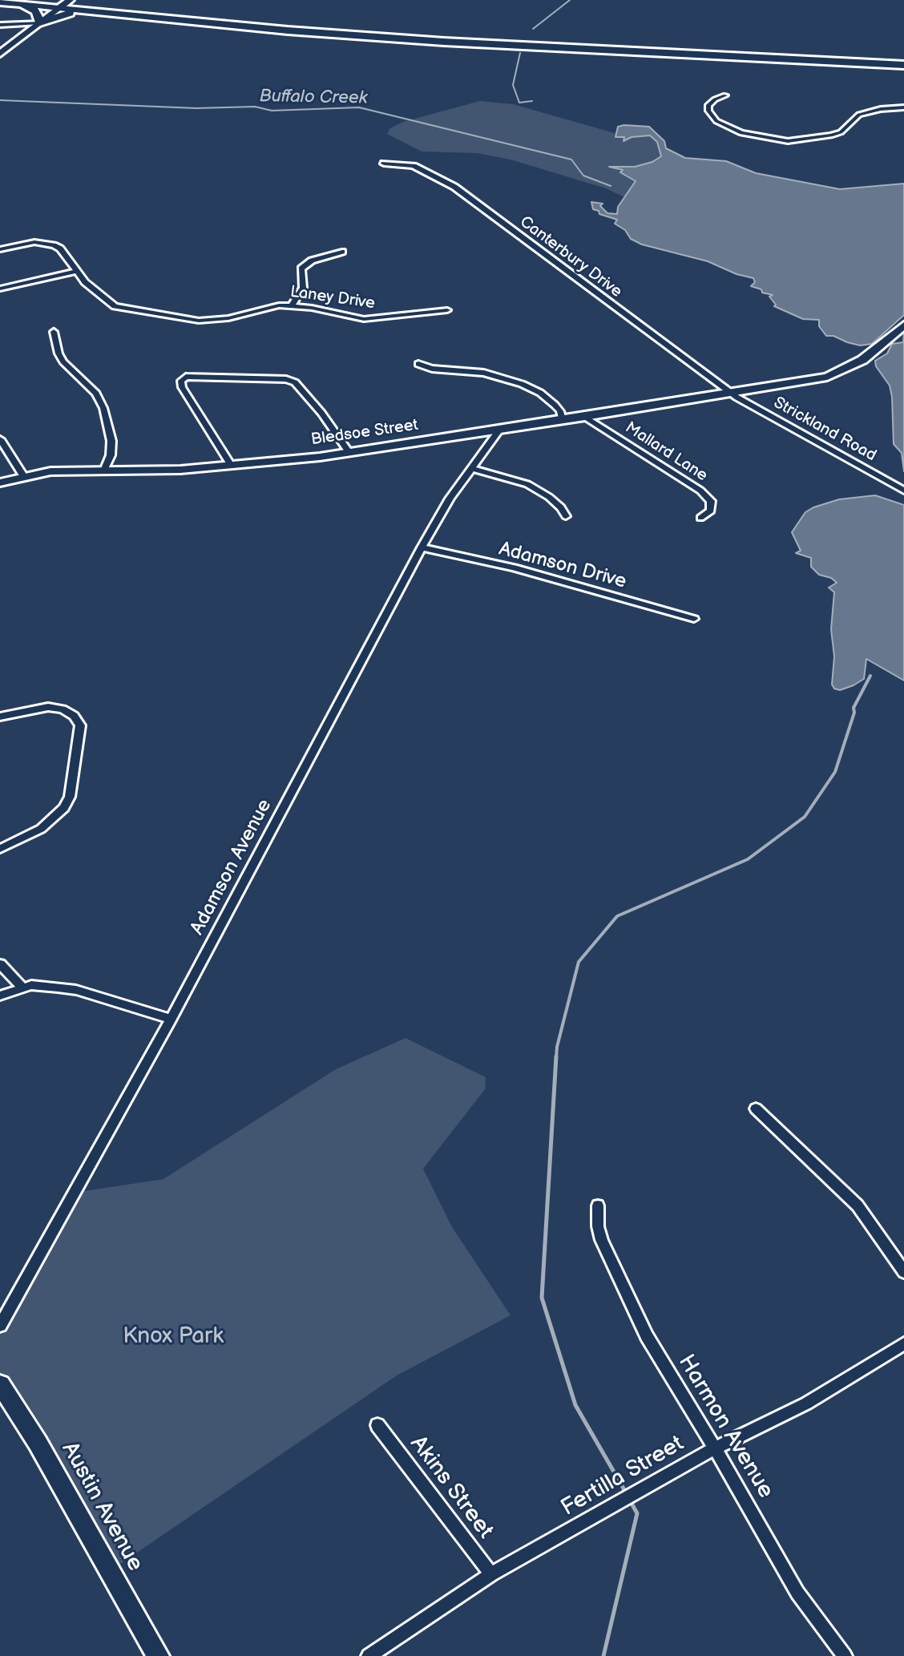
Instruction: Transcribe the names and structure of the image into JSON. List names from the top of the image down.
{
  "streets": {
    "street": [
      "Canterbury Drive",
      "Laney Drive",
      "Strickland Road",
      "Bledsoe Street",
      "Mallard Lane",
      "Adamson Drive",
      "Adamson Avenue",
      "Harmon Avenue",
      "Fertilla Street",
      "Akins Street",
      "Austin Avenue"
    ]
  },
  "crossings": [
    ["Canterbury Drive", "Strickland Road"],
    ["Canterbury Drive", "Bledsoe Street"],
    ["Strickland Road", "Bledsoe Street"],
    ["Bledsoe Street", "Mallard Lane"],
    ["Bledsoe Street", "Adamson Avenue"],
    ["Adamson Drive", "Adamson Avenue"],
    ["Harmon Avenue", "Fertilla Street"],
    ["Fertilla Street", "Akins Street"]
  ],
  "water": ["Buffalo Creek"],
  "parks": ["Knox Park"]
}
